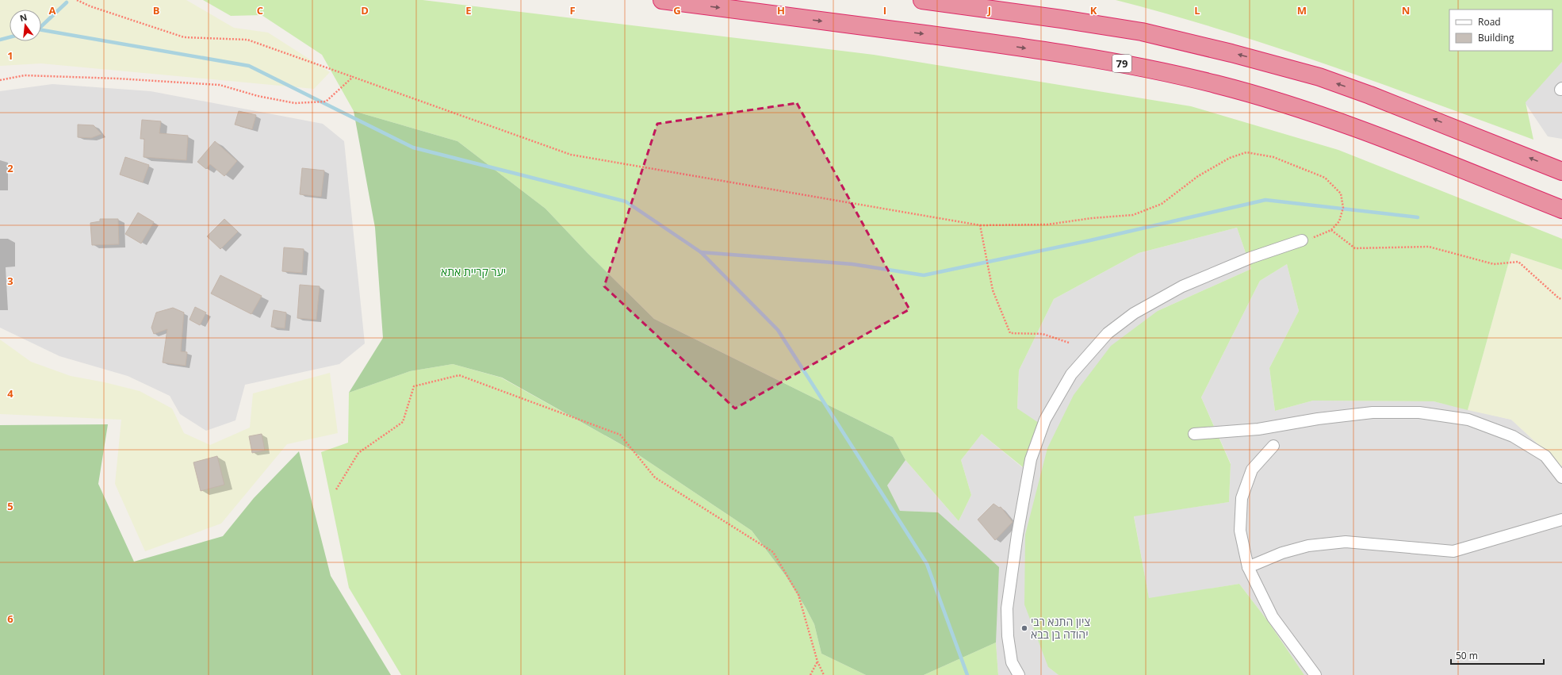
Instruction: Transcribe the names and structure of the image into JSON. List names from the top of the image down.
{
  "streets": {
    "highway": ["79"]
  },
  "parks": ["יער קריית אתא"],
  "places": ["ציון התנא רבי יהודה בן בבא"],
  "legend": ["Road", "Building"],
  "scale_bar": "50 m",
  "north": "top",
  "grid": {
    "columns": [
      "A",
      "B",
      "C",
      "D",
      "E",
      "F",
      "G",
      "H",
      "I",
      "J",
      "K",
      "L",
      "M",
      "N"
    ],
    "rows": [
      "1",
      "2",
      "3",
      "4",
      "5",
      "6"
    ]
  }
}
